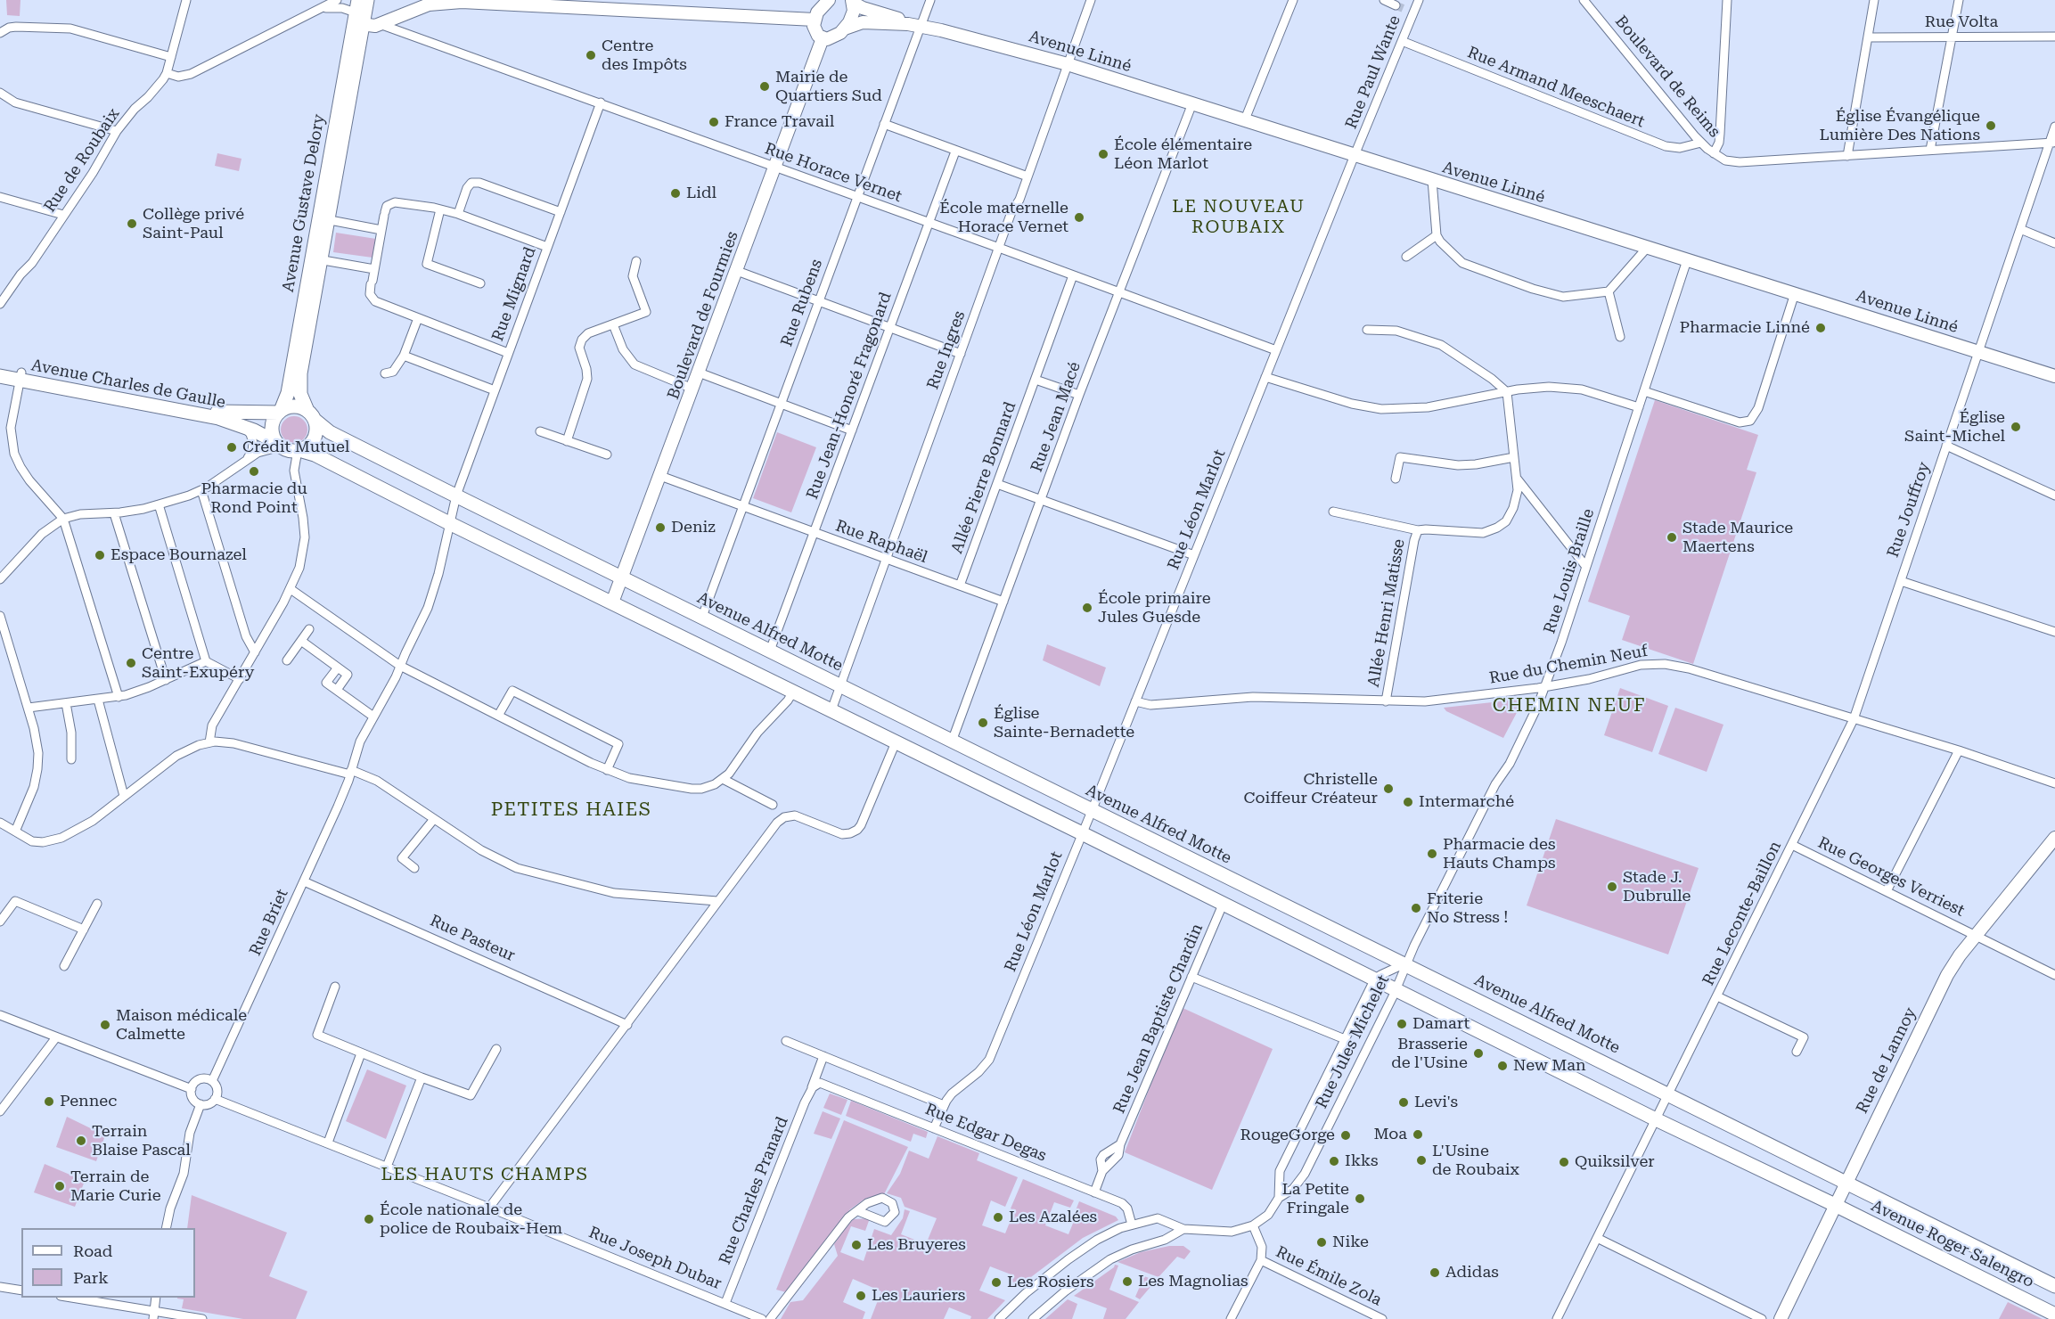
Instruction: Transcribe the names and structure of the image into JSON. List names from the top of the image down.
{
  "streets": {
    "main road": [
      "Avenue Gustave Delory",
      "Avenue Charles de Gaulle",
      "Avenue Alfred Motte",
      "Avenue Roger Salengro"
    ],
    "street": [
      "Rue Volta",
      "Avenue Linné",
      "Rue Paul Wante",
      "Boulevard de Reims",
      "Rue Armand Meeschaert",
      "Rue de Roubaix",
      "Rue Horace Vernet",
      "Rue Mignard",
      "Rue Rubens",
      "Boulevard de Fourmies",
      "Rue Ingres",
      "Rue Jean-Honoré Fragonard",
      "Rue Jean Macé",
      "Allée Pierre Bonnard",
      "Rue Léon Marlot",
      "Rue Jouffroy",
      "Rue Raphaël",
      "Rue Louis Braille",
      "Allée Henri Matisse",
      "Rue du Chemin Neuf",
      "Rue Georges Verriest",
      "Rue Leconte-Baillon",
      "Rue Briet",
      "Rue Pasteur",
      "Rue Jean Baptiste Chardin",
      "Rue Jules Michelet",
      "Rue de Lannoy",
      "Rue Edgar Degas",
      "Rue Charles Pranard",
      "Rue Joseph Dubar",
      "Rue Émile Zola"
    ]
  },
  "crossings": [
    ["Avenue Linné", "Rue Paul Wante"],
    ["Avenue Linné", "Rue Rubens"],
    ["Avenue Linné", "Boulevard de Fourmies"],
    ["Avenue Linné", "Rue Ingres"],
    ["Avenue Linné", "Rue Jean Macé"],
    ["Avenue Linné", "Rue Léon Marlot"],
    ["Avenue Linné", "Rue Jouffroy"],
    ["Avenue Linné", "Rue Louis Braille"],
    ["Rue Paul Wante", "Rue Armand Meeschaert"],
    ["Rue Paul Wante", "Rue Léon Marlot"],
    ["Boulevard de Reims", "Rue Armand Meeschaert"],
    ["Boulevard de Reims", "Rue Jouffroy"],
    ["Rue Horace Vernet", "Rue Mignard"],
    ["Rue Horace Vernet", "Rue Rubens"],
    ["Rue Horace Vernet", "Boulevard de Fourmies"],
    ["Rue Horace Vernet", "Rue Ingres"],
    ["Rue Horace Vernet", "Rue Jean-Honoré Fragonard"],
    ["Rue Horace Vernet", "Rue Jean Macé"],
    ["Rue Horace Vernet", "Allée Pierre Bonnard"],
    ["Rue Horace Vernet", "Rue Léon Marlot"],
    ["Avenue Gustave Delory", "Avenue Charles de Gaulle"],
    ["Avenue Gustave Delory", "Avenue Alfred Motte"],
    ["Rue Mignard", "Avenue Alfred Motte"],
    ["Rue Rubens", "Rue Raphaël"],
    ["Rue Rubens", "Avenue Alfred Motte"],
    ["Boulevard de Fourmies", "Rue Raphaël"],
    ["Boulevard de Fourmies", "Avenue Alfred Motte"],
    ["Rue Ingres", "Rue Raphaël"],
    ["Rue Ingres", "Avenue Alfred Motte"],
    ["Avenue Charles de Gaulle", "Avenue Alfred Motte"],
    ["Rue Jean-Honoré Fragonard", "Rue Raphaël"],
    ["Rue Jean-Honoré Fragonard", "Avenue Alfred Motte"],
    ["Rue Jean Macé", "Rue Raphaël"],
    ["Rue Jean Macé", "Avenue Alfred Motte"],
    ["Allée Pierre Bonnard", "Rue Raphaël"],
    ["Rue Léon Marlot", "Avenue Alfred Motte"],
    ["Rue Léon Marlot", "Rue du Chemin Neuf"],
    ["Rue Léon Marlot", "Rue Edgar Degas"],
    ["Rue Jouffroy", "Rue du Chemin Neuf"],
    ["Rue Jouffroy", "Rue Leconte-Baillon"],
    ["Rue Louis Braille", "Avenue Alfred Motte"],
    ["Rue Louis Braille", "Rue du Chemin Neuf"],
    ["Rue Louis Braille", "Rue Jules Michelet"],
    ["Allée Henri Matisse", "Rue du Chemin Neuf"],
    ["Avenue Alfred Motte", "Rue Leconte-Baillon"],
    ["Avenue Alfred Motte", "Rue Jules Michelet"],
    ["Avenue Alfred Motte", "Rue de Lannoy"],
    ["Avenue Alfred Motte", "Avenue Roger Salengro"],
    ["Rue du Chemin Neuf", "Rue Leconte-Baillon"],
    ["Rue Georges Verriest", "Rue Leconte-Baillon"],
    ["Rue Georges Verriest", "Rue de Lannoy"],
    ["Rue Briet", "Rue Pasteur"],
    ["Rue Briet", "Rue Joseph Dubar"],
    ["Rue Jean Baptiste Chardin", "Rue Edgar Degas"],
    ["Rue de Lannoy", "Avenue Roger Salengro"],
    ["Rue Edgar Degas", "Rue Charles Pranard"],
    ["Rue Charles Pranard", "Rue Joseph Dubar"]
  ],
  "districts": [
    "LE NOUVEAU ROUBAIX",
    "CHEMIN NEUF",
    "PETITES HAIES",
    "LES HAUTS CHAMPS"
  ],
  "places": [
    "Centre des Impôts",
    "Mairie de Quartiers Sud",
    "France Travail",
    "Église Évangélique Lumière Des Nations",
    "École élémentaire Léon Marlot",
    "Lidl",
    "École maternelle Horace Vernet",
    "Collège privé Saint-Paul",
    "Pharmacie Linné",
    "Église Saint-Michel",
    "Crédit Mutuel",
    "Pharmacie du Rond Point",
    "Deniz",
    "Stade Maurice Maertens",
    "Espace Bournazel",
    "École primaire Jules Guesde",
    "Centre Saint-Exupéry",
    "Église Sainte-Bernadette",
    "Christelle Coiffeur Créateur",
    "Intermarché",
    "Pharmacie des Hauts Champs",
    "Stade J. Dubrulle",
    "Friterie No Stress !",
    "Damart",
    "Maison médicale Calmette",
    "Brasserie de l'Usine",
    "New Man",
    "Pennec",
    "Levi's",
    "Moa",
    "RougeGorge",
    "Terrain Blaise Pascal",
    "L'Usine de Roubaix",
    "Ikks",
    "Quiksilver",
    "Terrain de Marie Curie",
    "La Petite Fringale",
    "Les Azalées",
    "École nationale de police de Roubaix-Hem",
    "Nike",
    "Les Bruyeres",
    "Adidas",
    "Les Magnolias",
    "Les Rosiers",
    "Les Lauriers"
  ],
  "legend": ["Road", "Park"]
}
